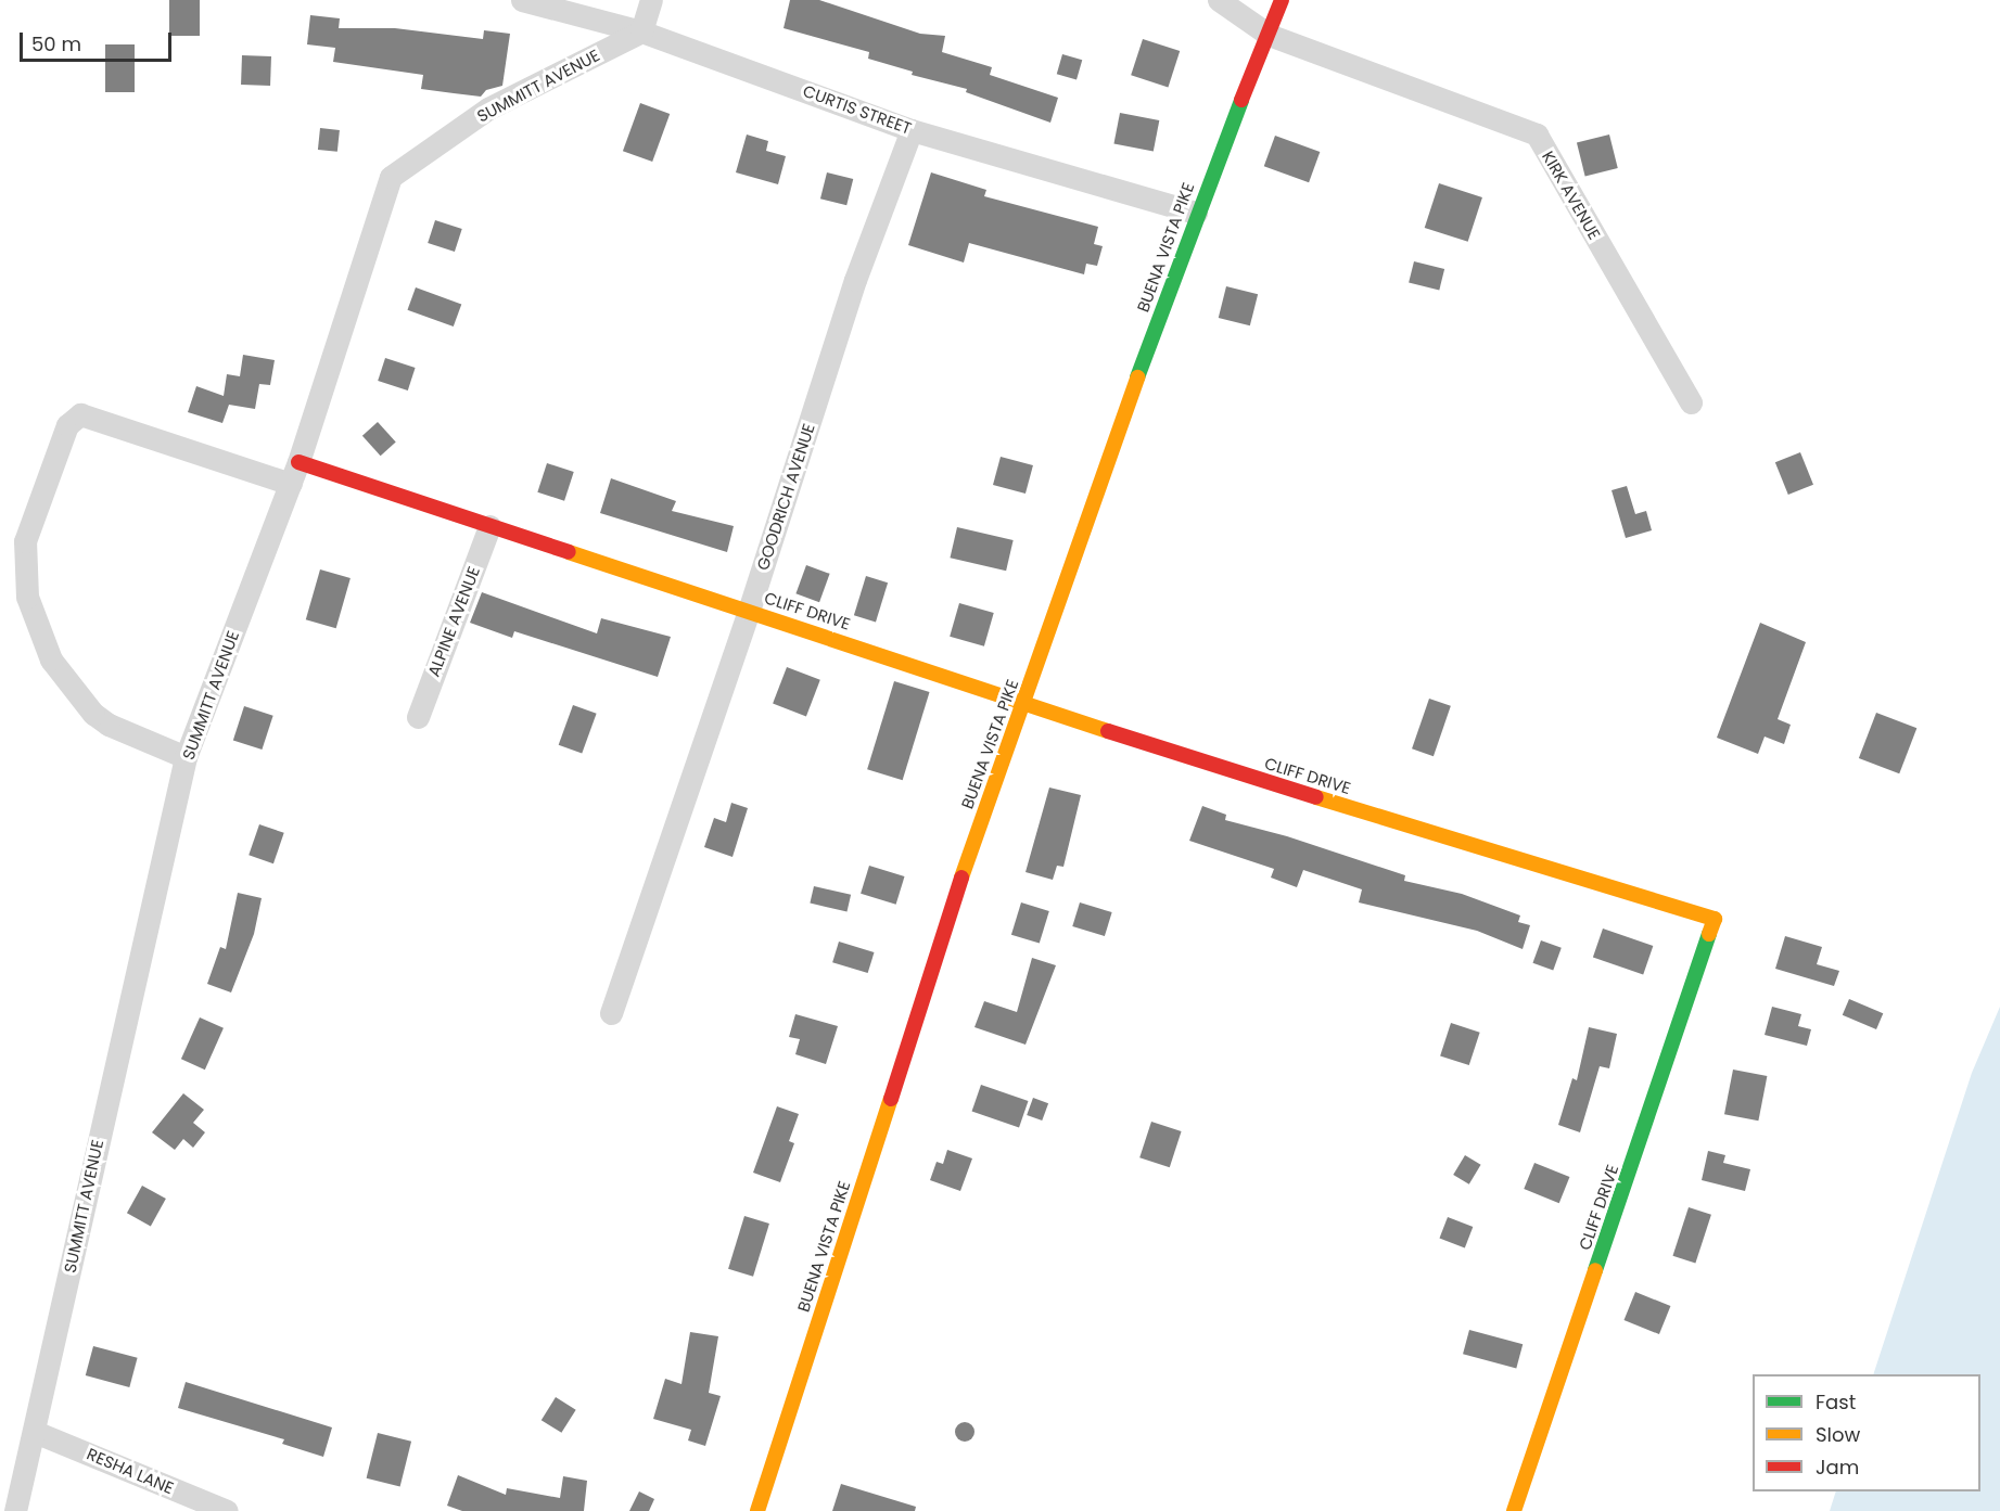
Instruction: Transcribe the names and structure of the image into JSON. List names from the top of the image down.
{
  "streets": {
    "street": [
      "SUMMITT AVENUE",
      "CURTIS STREET",
      "KIRK AVENUE",
      "BUENA VISTA PIKE",
      "GOODRICH AVENUE",
      "CLIFF DRIVE",
      "ALPINE AVENUE",
      "RESHA LANE"
    ]
  },
  "crossings": [
    ["SUMMITT AVENUE", "CURTIS STREET"],
    ["SUMMITT AVENUE", "CLIFF DRIVE"],
    ["SUMMITT AVENUE", "RESHA LANE"],
    ["CURTIS STREET", "BUENA VISTA PIKE"],
    ["CURTIS STREET", "GOODRICH AVENUE"],
    ["KIRK AVENUE", "BUENA VISTA PIKE"],
    ["BUENA VISTA PIKE", "CLIFF DRIVE"],
    ["GOODRICH AVENUE", "CLIFF DRIVE"],
    ["CLIFF DRIVE", "ALPINE AVENUE"]
  ],
  "legend": ["Fast", "Slow", "Jam"],
  "scale_bar": "50 m"
}
